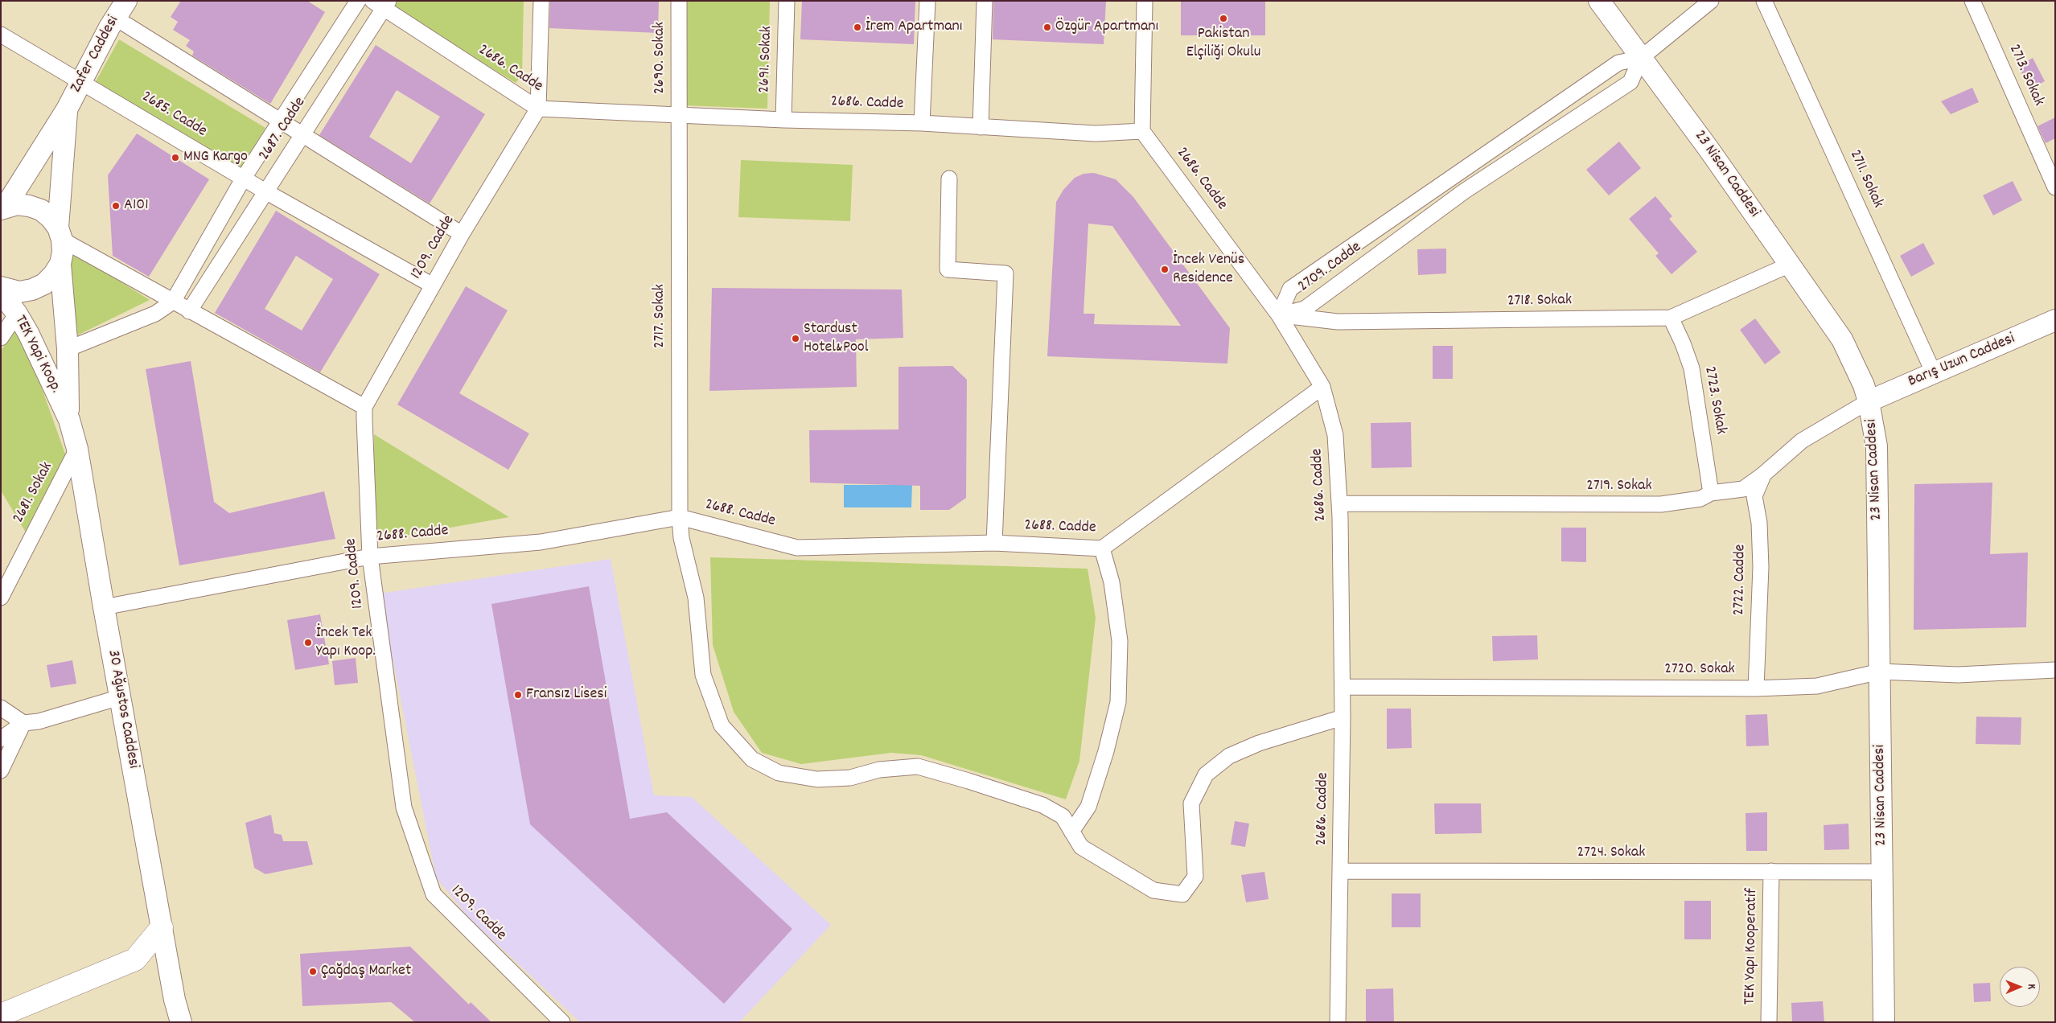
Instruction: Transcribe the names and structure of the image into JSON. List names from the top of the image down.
{
  "streets": {
    "main road": [
      "Zafer Caddesi",
      "23 Nisan Caddesi",
      "TEK Yapi Koop.",
      "Barış Uzun Caddesi",
      "30 Ağustos Caddesi"
    ],
    "street": [
      "2690. Sokak",
      "2691. Sokak",
      "2686. Cadde",
      "2713. Sokak",
      "2685. Cadde",
      "2687. Cadde",
      "2711. Sokak",
      "1209. Cadde",
      "2709. Cadde",
      "2718. Sokak",
      "2717. Sokak",
      "2723. Sokak",
      "2719. Sokak",
      "2681. Sokak",
      "2688. Cadde",
      "2722. Cadde",
      "2720. Sokak",
      "2724. Sokak",
      "TEK Yapı Kooperatif"
    ]
  },
  "crossings": [
    ["Zafer Caddesi", "2685. Cadde"],
    ["2690. Sokak", "2686. Cadde"],
    ["2690. Sokak", "2717. Sokak"],
    ["2691. Sokak", "2686. Cadde"],
    ["2686. Cadde", "2687. Cadde"],
    ["2686. Cadde", "1209. Cadde"],
    ["2686. Cadde", "2709. Cadde"],
    ["2686. Cadde", "2718. Sokak"],
    ["2686. Cadde", "2717. Sokak"],
    ["2686. Cadde", "2719. Sokak"],
    ["2686. Cadde", "2688. Cadde"],
    ["2686. Cadde", "2720. Sokak"],
    ["2686. Cadde", "2724. Sokak"],
    ["2685. Cadde", "2687. Cadde"],
    ["2685. Cadde", "1209. Cadde"],
    ["23 Nisan Caddesi", "2709. Cadde"],
    ["23 Nisan Caddesi", "2718. Sokak"],
    ["23 Nisan Caddesi", "Barış Uzun Caddesi"],
    ["23 Nisan Caddesi", "2719. Sokak"],
    ["23 Nisan Caddesi", "2720. Sokak"],
    ["23 Nisan Caddesi", "2724. Sokak"],
    ["2711. Sokak", "Barış Uzun Caddesi"],
    ["1209. Cadde", "2688. Cadde"],
    ["2709. Cadde", "2718. Sokak"],
    ["2718. Sokak", "2723. Sokak"],
    ["2717. Sokak", "2688. Cadde"],
    ["TEK Yapi Koop.", "30 Ağustos Caddesi"],
    ["Barış Uzun Caddesi", "2719. Sokak"],
    ["2723. Sokak", "2719. Sokak"],
    ["2719. Sokak", "2722. Cadde"],
    ["2681. Sokak", "30 Ağustos Caddesi"],
    ["2688. Cadde", "30 Ağustos Caddesi"],
    ["2722. Cadde", "2720. Sokak"],
    ["2724. Sokak", "TEK Yapı Kooperatif"]
  ],
  "places": [
    "Pakistan Elçiliği Okulu",
    "İrem Apartmanı",
    "Özgür Apartmanı",
    "MNG Kargo",
    "A101",
    "İncek Venüs Residence",
    "Stardust Hotel&Pool",
    "İncek Tek Yapı Koop.",
    "Fransız Lisesi",
    "Çağdaş Market"
  ],
  "north": "right"
}
